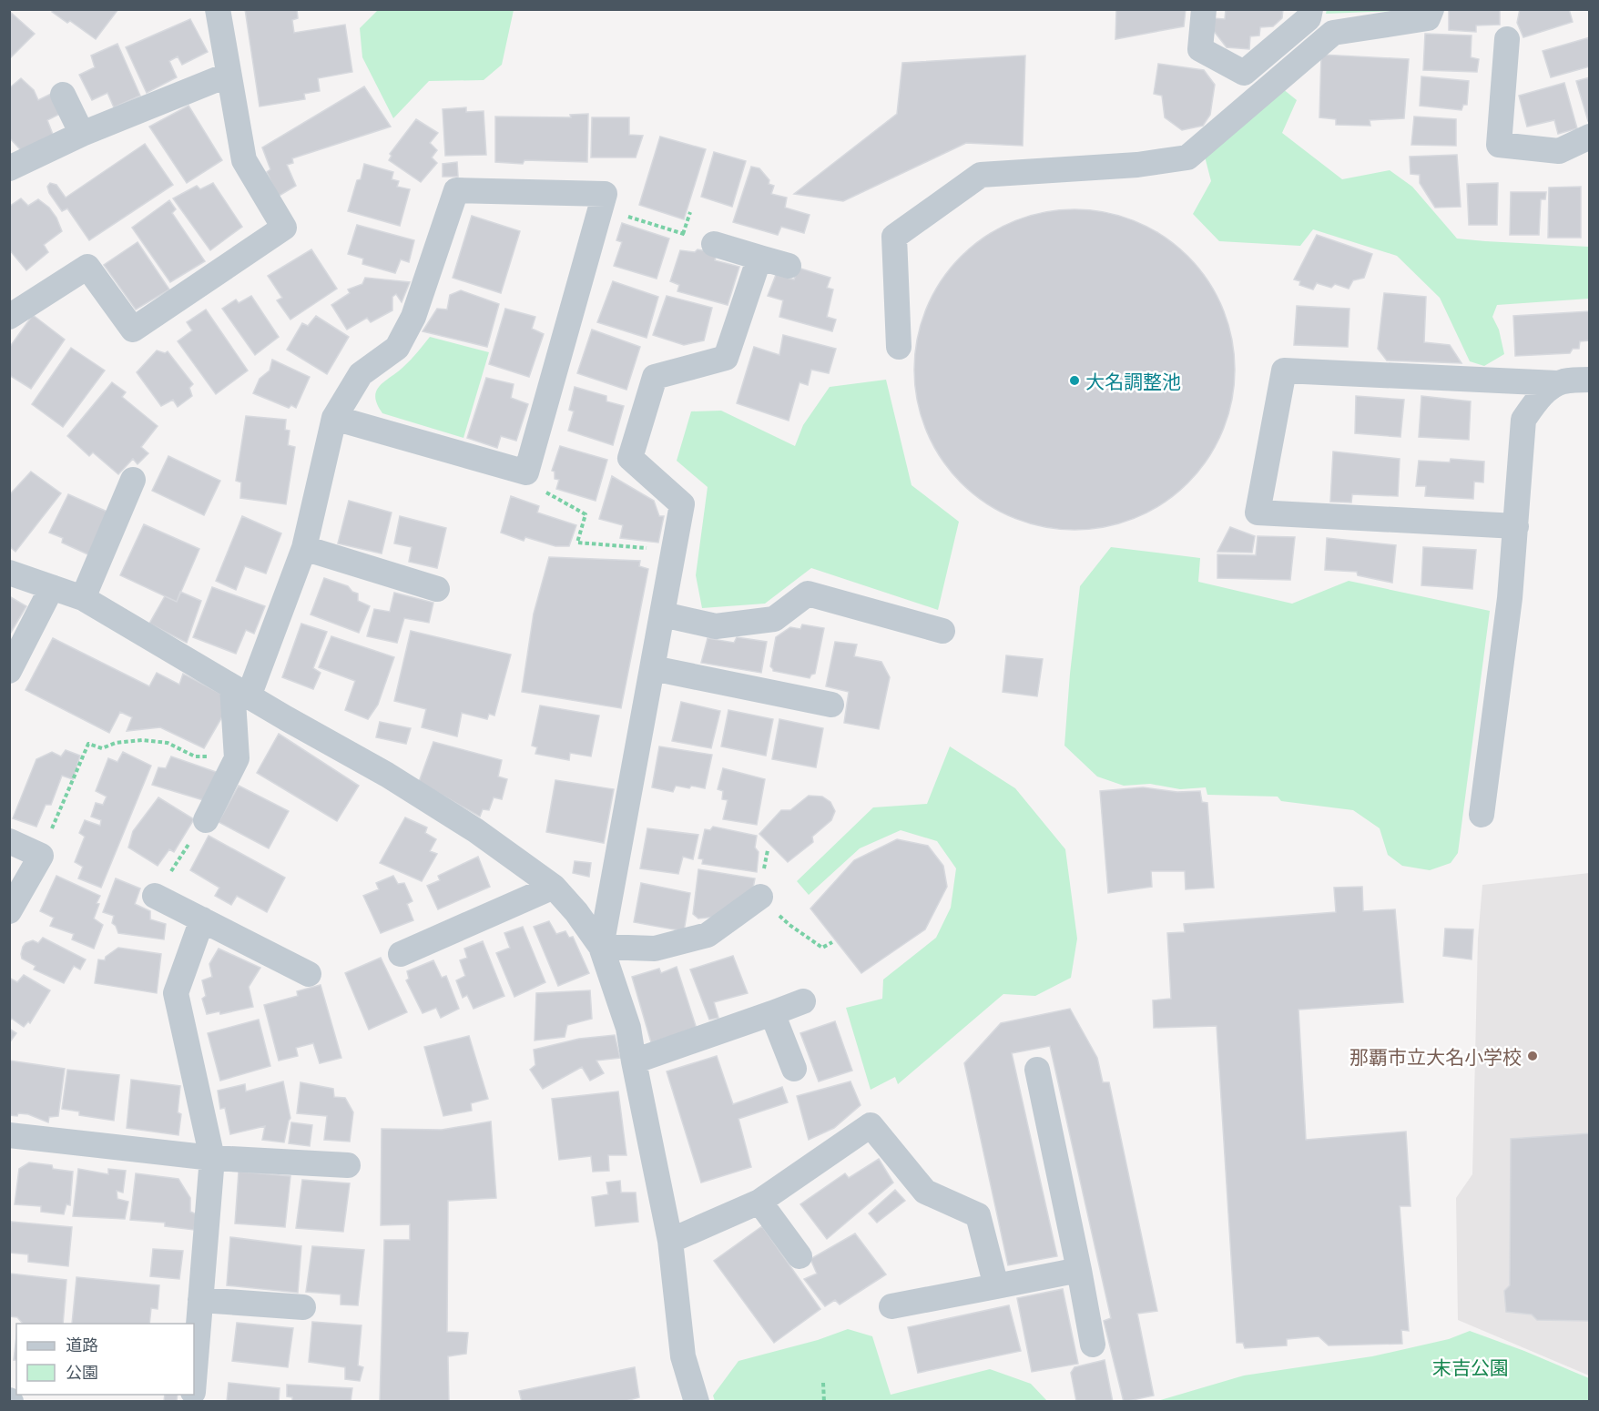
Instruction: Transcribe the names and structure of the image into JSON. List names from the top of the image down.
{
  "parks": ["末吉公園"],
  "places": ["大名調整池", "那覇市立大名小学校"],
  "legend": ["道路", "公園"]
}
